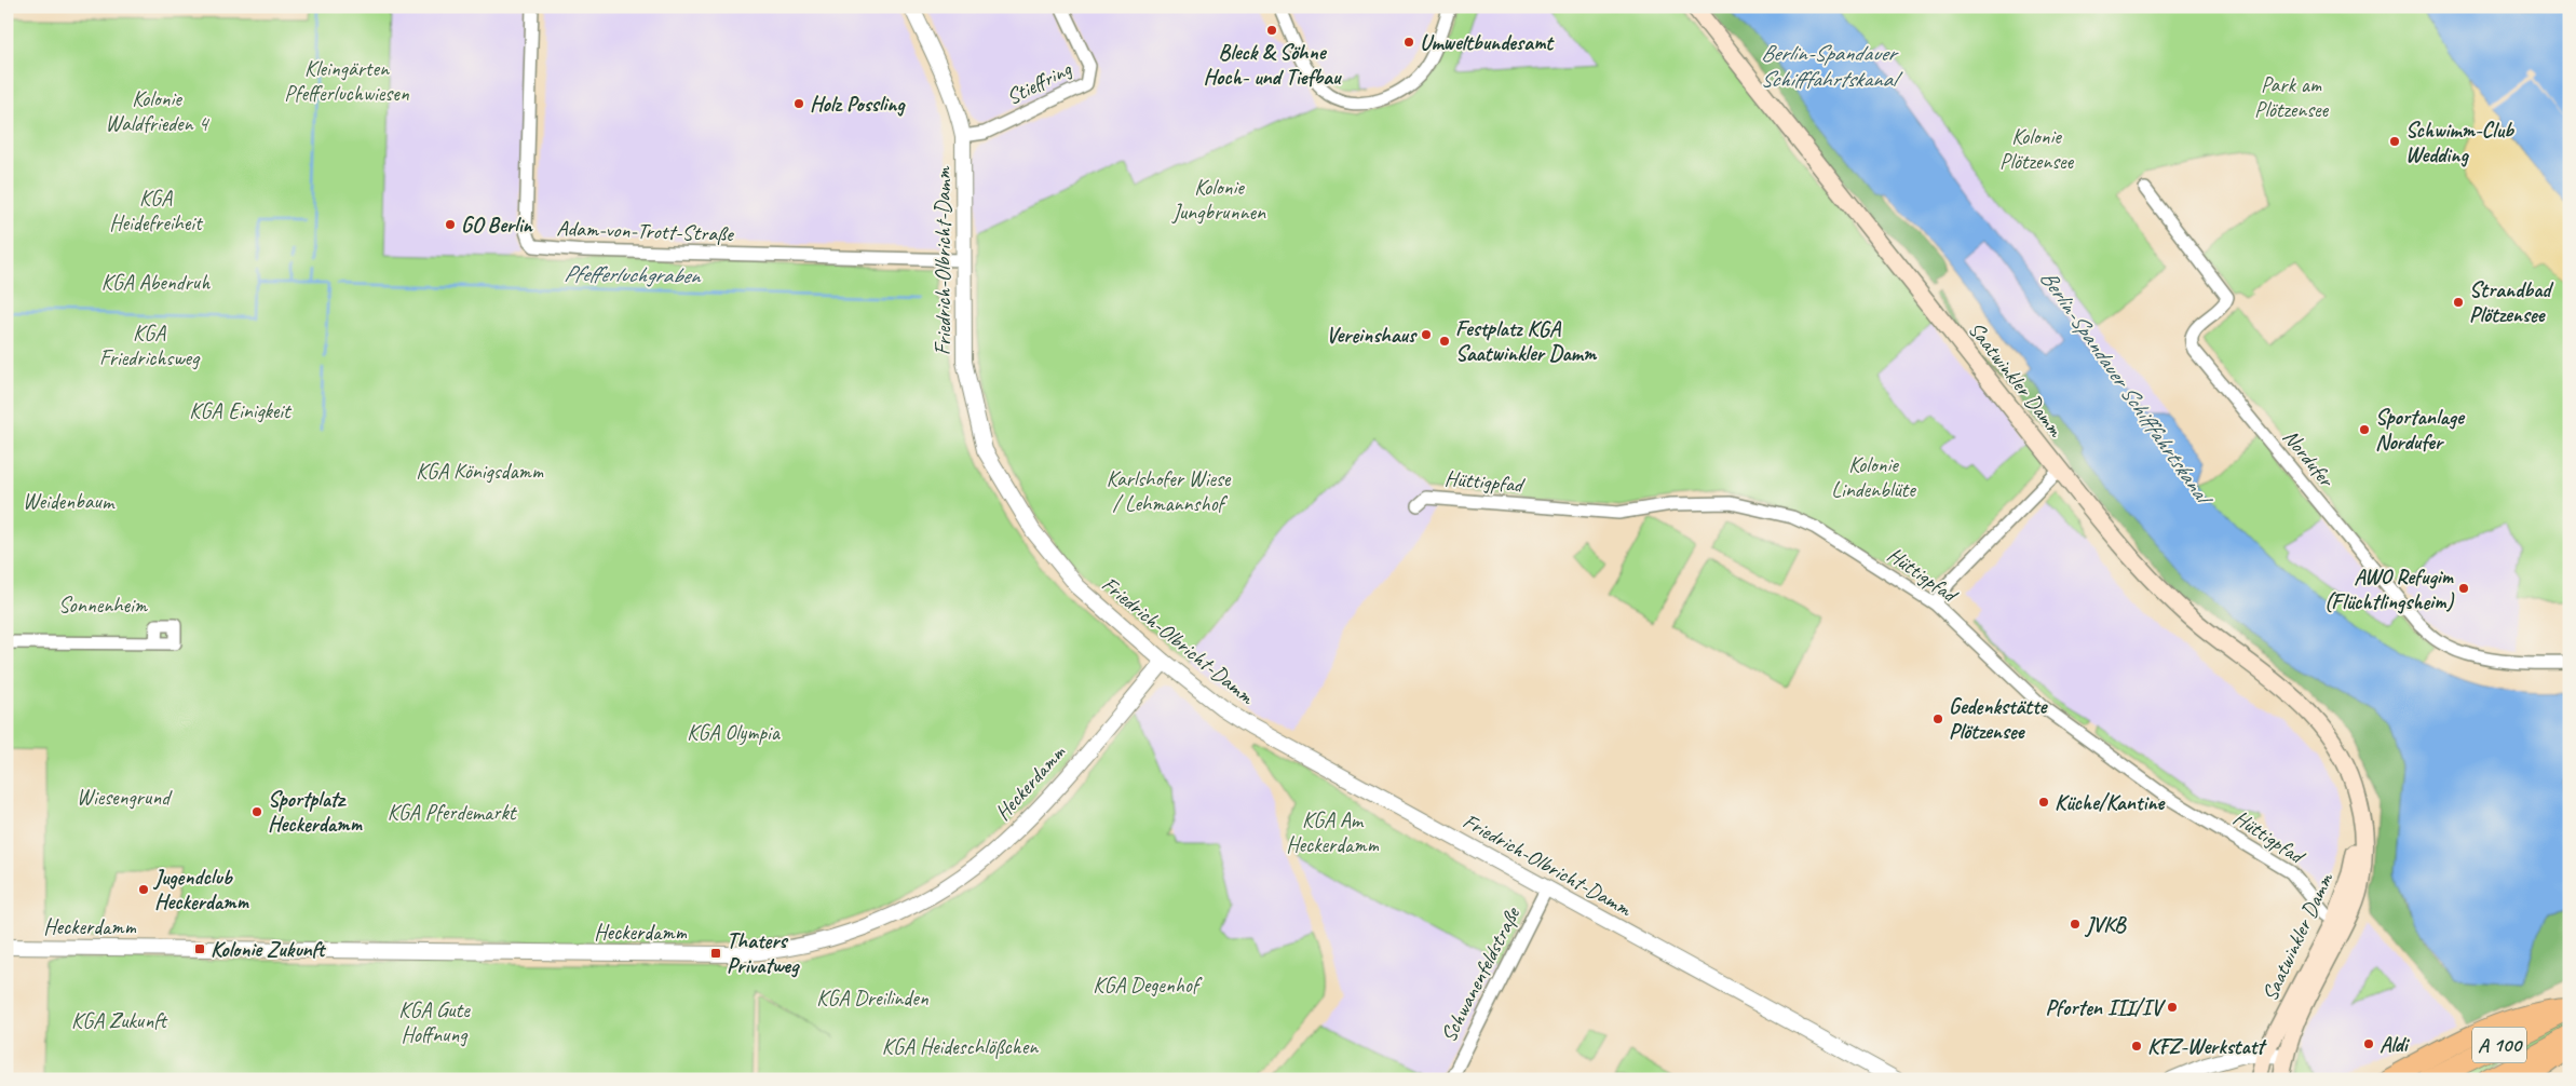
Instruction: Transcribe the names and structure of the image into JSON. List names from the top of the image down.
{
  "streets": {
    "highway": ["A 100"],
    "main road": ["Saatwinkler Damm"],
    "street": [
      "Stieffring",
      "Adam-von-Trott-Straße",
      "Friedrich-Olbricht-Damm",
      "Nordufer",
      "Hüttigpfad",
      "Heckerdamm",
      "Schwanenfeldstraße"
    ]
  },
  "crossings": [
    ["Stieffring", "Friedrich-Olbricht-Damm"],
    ["Adam-von-Trott-Straße", "Friedrich-Olbricht-Damm"],
    ["Friedrich-Olbricht-Damm", "Heckerdamm"],
    ["Friedrich-Olbricht-Damm", "Schwanenfeldstraße"],
    ["Saatwinkler Damm", "Hüttigpfad"]
  ],
  "water": ["Berlin-Spandauer Schifffahrtskanal", "Pfefferluchgraben"],
  "parks": [
    "Kleingärten Pfefferluchwiesen",
    "Park am Plötzensee",
    "Kolonie Waldfrieden 4",
    "Kolonie Plötzensee",
    "Kolonie Jungbrunnen",
    "KGA Heidefreiheit",
    "KGA Abendruh",
    "KGA Friedrichsweg",
    "KGA Einigkeit",
    "Kolonie Lindenblüte",
    "KGA Königsdamm",
    "Karlshofer Wiese / Lehmannshof",
    "Weidenbaum",
    "Sonnenheim",
    "KGA Olympia",
    "Wiesengrund",
    "KGA Pferdemarkt",
    "KGA Am Heckerdamm",
    "KGA Degenhof",
    "KGA Dreilinden",
    "KGA Gute Hoffnung",
    "KGA Zukunft",
    "KGA Heideschlößchen"
  ],
  "places": {
    "other": [
      "Bleck & Söhne Hoch- und Tiefbau",
      "Umweltbundesamt",
      "Holz Possling",
      "Schwimm-Club Wedding",
      "GO Berlin",
      "Strandbad Plötzensee",
      "Vereinshaus",
      "Festplatz KGA Saatwinkler Damm",
      "Sportanlage Nordufer",
      "AWO Refugim (Flüchtlingsheim)",
      "Gedenkstätte Plötzensee",
      "Küche/Kantine",
      "Sportplatz Heckerdamm",
      "Jugendclub Heckerdamm",
      "JVKB",
      "Pforten III/IV",
      "Aldi",
      "KFZ-Werkstatt"
    ],
    "transit": ["Kolonie Zukunft", "Thaters Privatweg"]
  }
}
